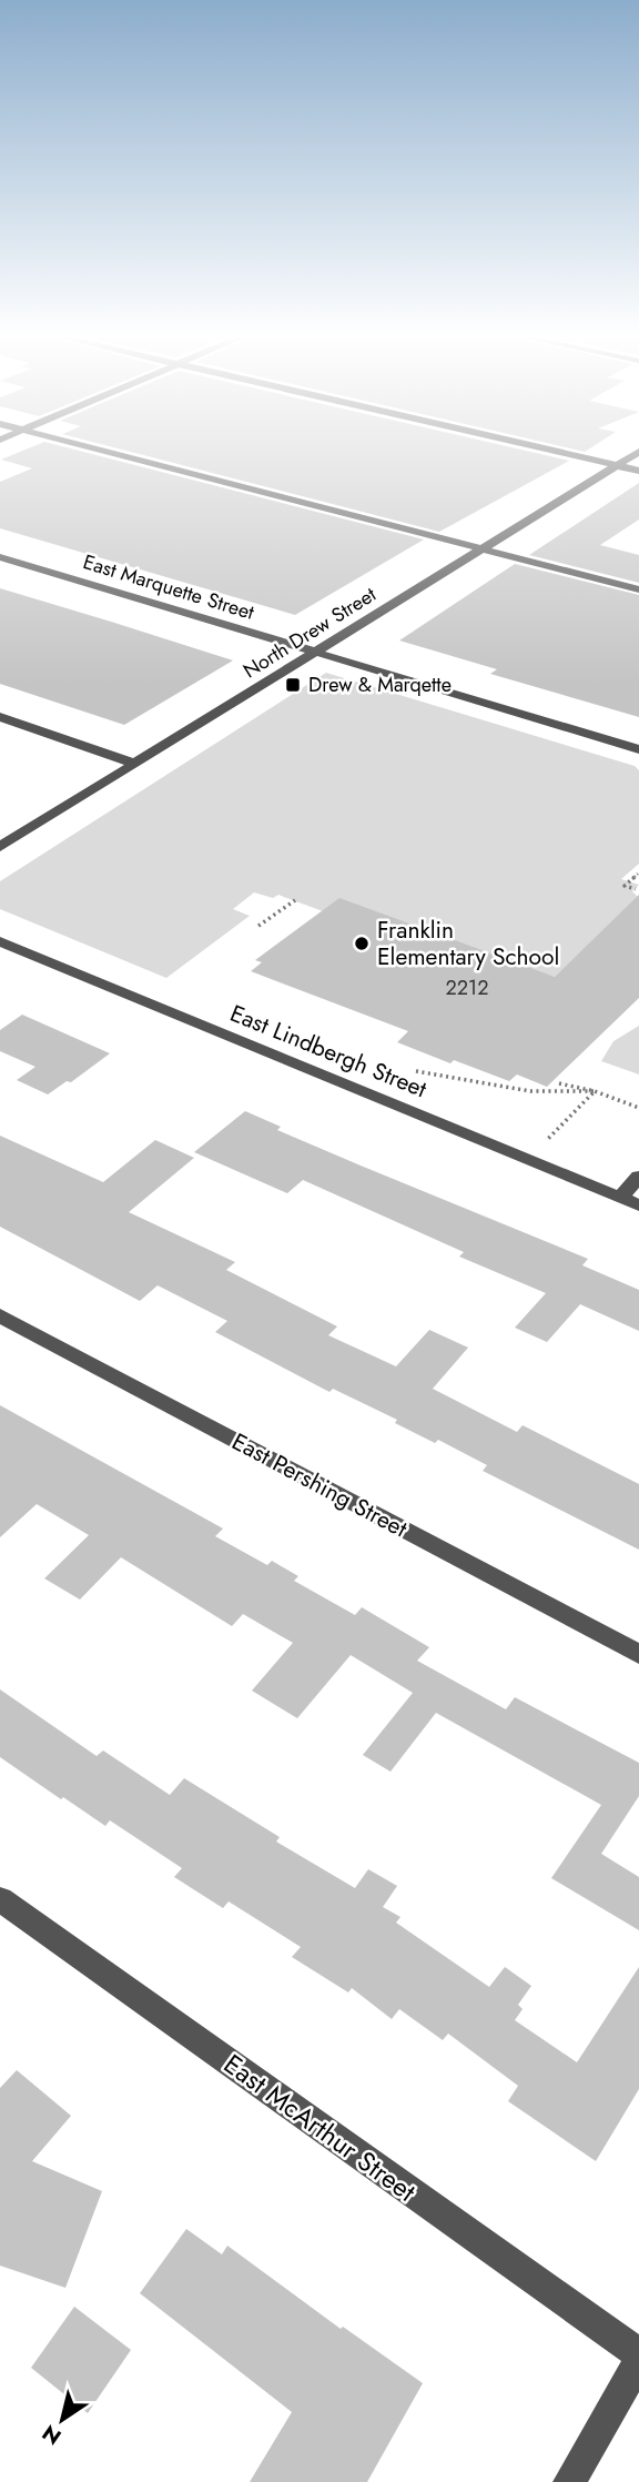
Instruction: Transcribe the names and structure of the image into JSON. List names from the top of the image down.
{
  "streets": {
    "street": [
      "East Marquette Street",
      "North Drew Street",
      "East Lindbergh Street",
      "East Pershing Street",
      "East McArthur Street"
    ]
  },
  "crossings": [
    ["East Marquette Street", "North Drew Street"]
  ],
  "places": {
    "transit": ["Drew & Marqette"],
    "other": ["Franklin Elementary School"]
  },
  "house_numbers": ["2212"],
  "north": "bottom left"
}
